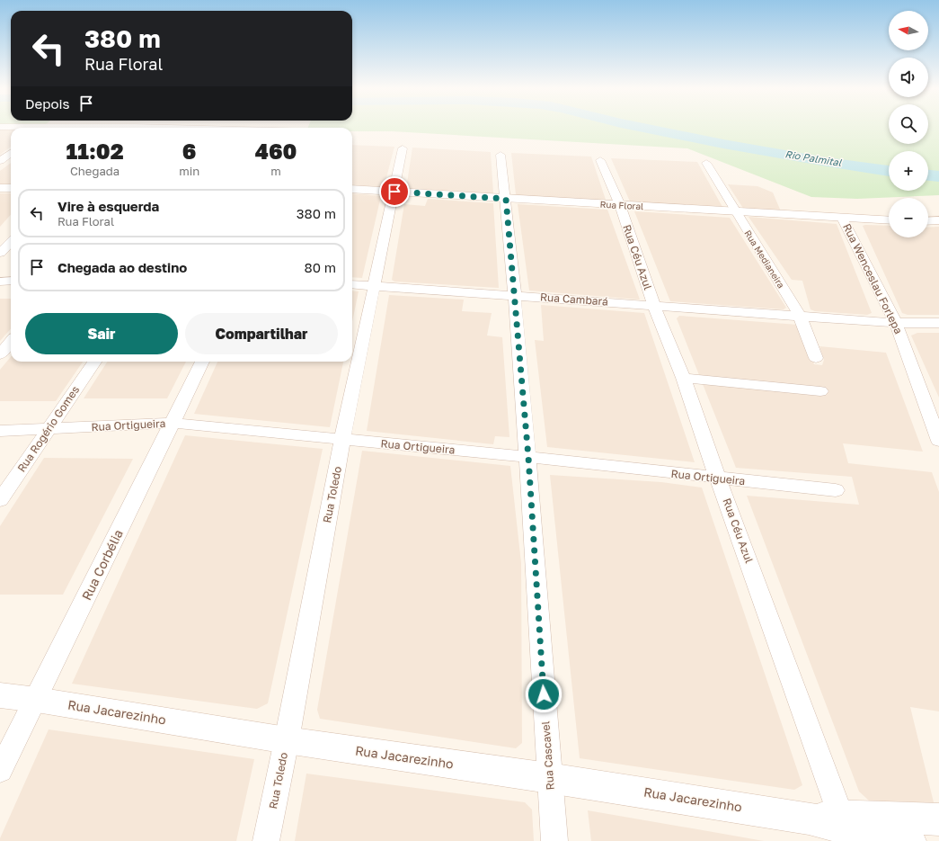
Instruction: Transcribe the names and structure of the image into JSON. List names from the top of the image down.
{
  "streets": {
    "street": [
      "Rua Floral",
      "Rua Céu Azul",
      "Rua Medianeira",
      "Rua Wenceslau Forlepa",
      "Rua Cambará",
      "Rua Ortigueira",
      "Rua Rogério Gomes",
      "Rua Toledo",
      "Rua Corbélia",
      "Rua Jacarezinho",
      "Rua Cascavel"
    ]
  },
  "crossings": [
    ["Rua Floral", "Rua Céu Azul"],
    ["Rua Floral", "Rua Medianeira"],
    ["Rua Floral", "Rua Wenceslau Forlepa"],
    ["Rua Floral", "Rua Toledo"],
    ["Rua Floral", "Rua Cascavel"],
    ["Rua Céu Azul", "Rua Cambará"],
    ["Rua Céu Azul", "Rua Ortigueira"],
    ["Rua Céu Azul", "Rua Jacarezinho"],
    ["Rua Medianeira", "Rua Cambará"],
    ["Rua Wenceslau Forlepa", "Rua Cambará"],
    ["Rua Cambará", "Rua Toledo"],
    ["Rua Cambará", "Rua Cascavel"],
    ["Rua Ortigueira", "Rua Rogério Gomes"],
    ["Rua Ortigueira", "Rua Toledo"],
    ["Rua Ortigueira", "Rua Corbélia"],
    ["Rua Ortigueira", "Rua Cascavel"],
    ["Rua Toledo", "Rua Jacarezinho"],
    ["Rua Corbélia", "Rua Jacarezinho"],
    ["Rua Jacarezinho", "Rua Cascavel"]
  ],
  "water": ["Rio Palmital"],
  "north": "left",
  "page": {
    "map_buttons": ["+", "−"],
    "turn": ["380 m", "Rua Floral"],
    "then": "Depois",
    "eta": [
      "11:02",
      "Chegada",
      "6",
      "min",
      "460",
      "m"
    ],
    "list": [
      {
        "name": "Vire à esquerda",
        "note": "Rua Floral",
        "value": "380 m"
      },
      {
        "name": "Chegada ao destino",
        "value": "80 m"
      }
    ],
    "buttons": ["Sair", "Compartilhar"]
  }
}
